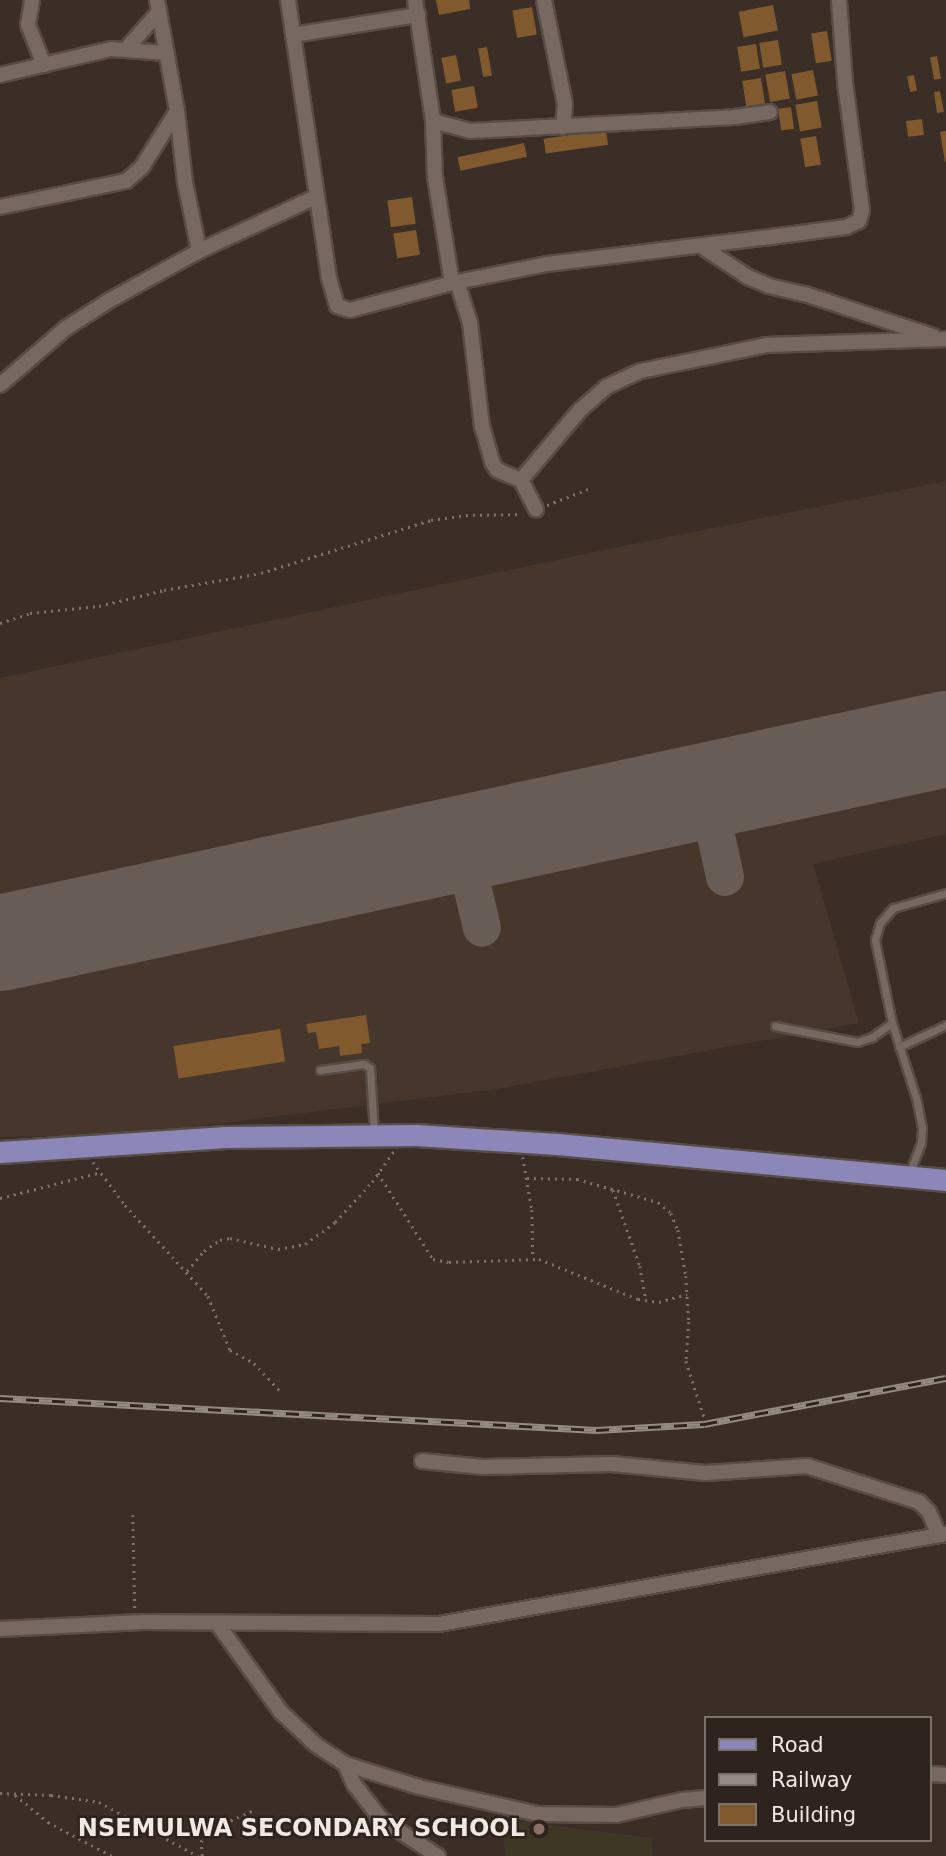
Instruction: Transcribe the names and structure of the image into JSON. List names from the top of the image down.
{
  "places": ["NSEMULWA SECONDARY SCHOOL"],
  "legend": ["Road", "Railway", "Building"]
}
